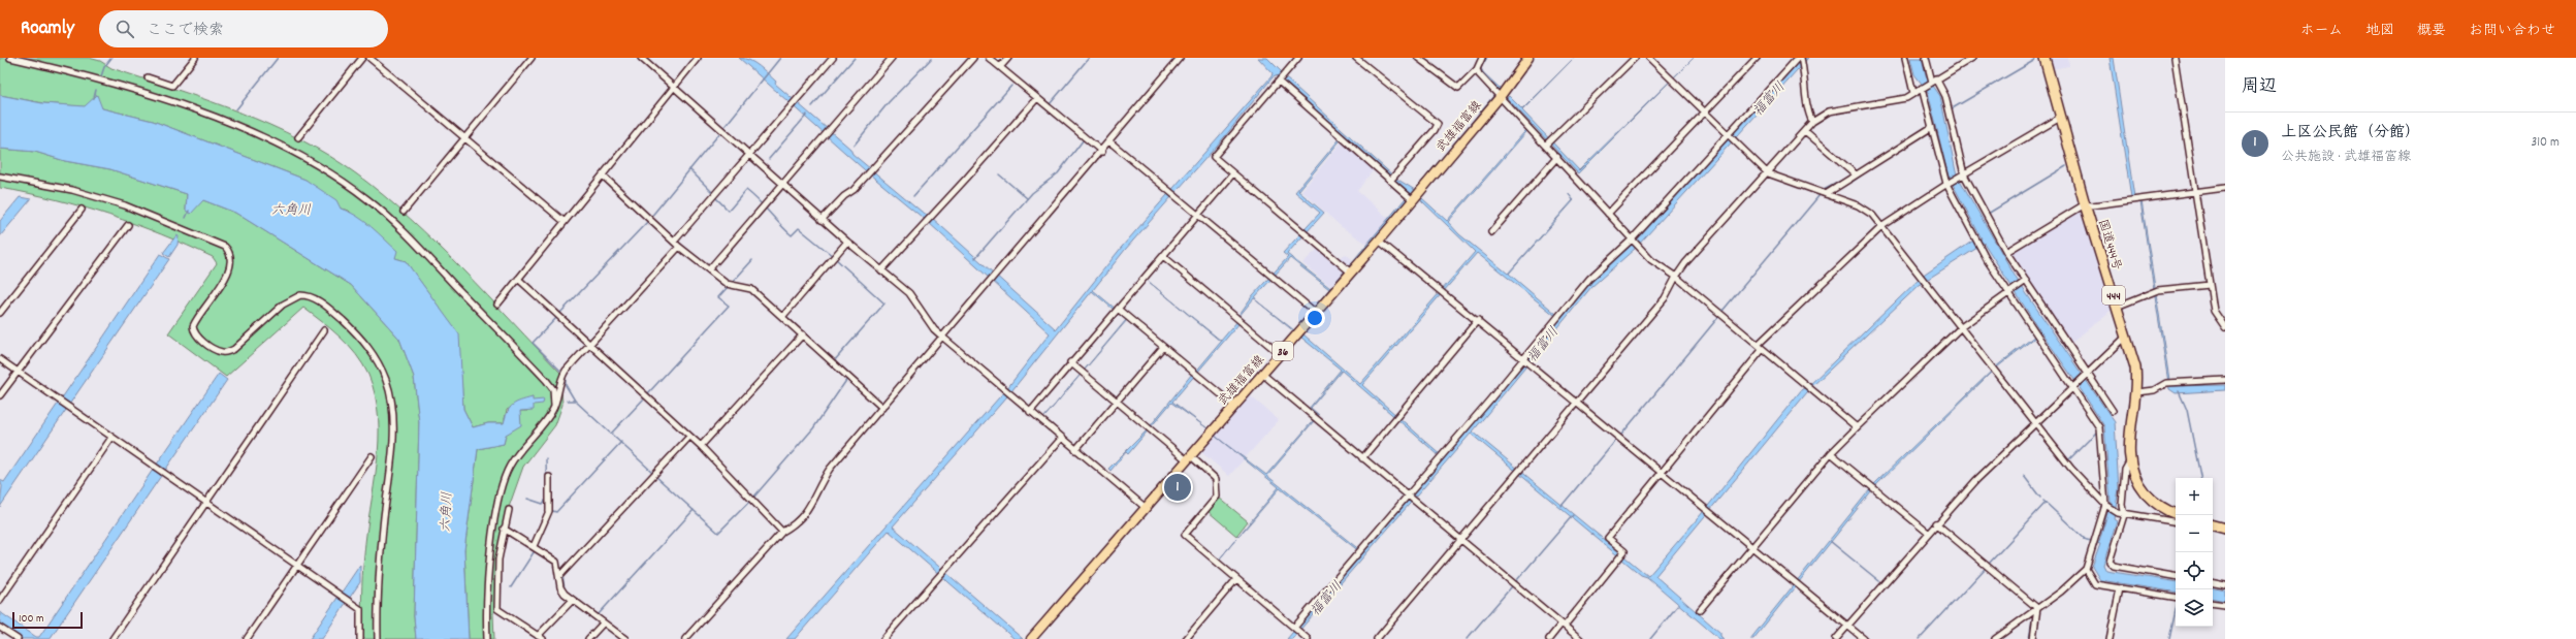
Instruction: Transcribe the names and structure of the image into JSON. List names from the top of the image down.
{
  "streets": {
    "highway": ["国道444号", "444"],
    "main road": ["武雄福富線", "36"]
  },
  "water": ["福富川", "六角川"],
  "scale_bar": "100 m",
  "page": {
    "header": "Roamly",
    "search": "ここで検索",
    "nav": [
      "ホーム",
      "地図",
      "概要",
      "お問い合わせ"
    ],
    "heading": "周辺",
    "list": [
      {
        "mark": "1",
        "name": "上区公民館（分館）",
        "note": "公共施設 · 武雄福富線",
        "value": "310 m"
      }
    ],
    "pins": "1",
    "map_buttons": ["+", "−"],
    "scale": "100 m"
  }
}
